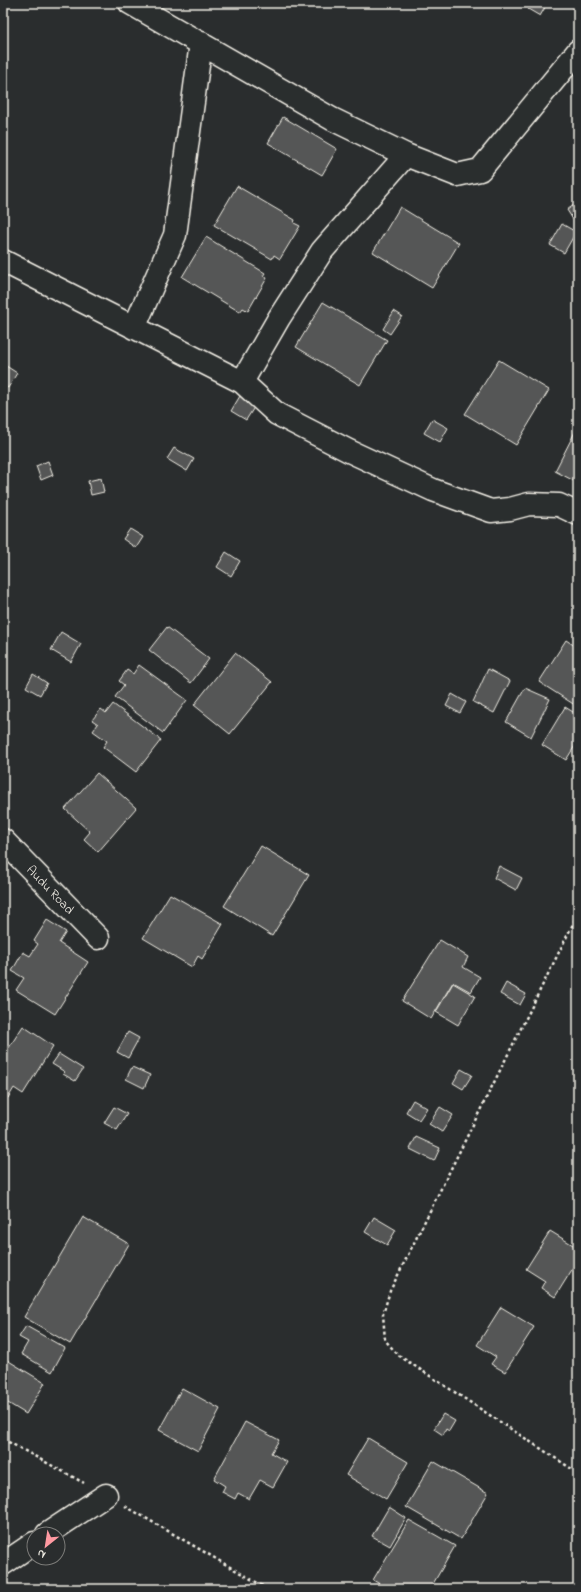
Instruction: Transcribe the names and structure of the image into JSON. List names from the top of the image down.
{
  "streets": {
    "street": ["Audu Road"]
  },
  "north": "bottom left"
}
